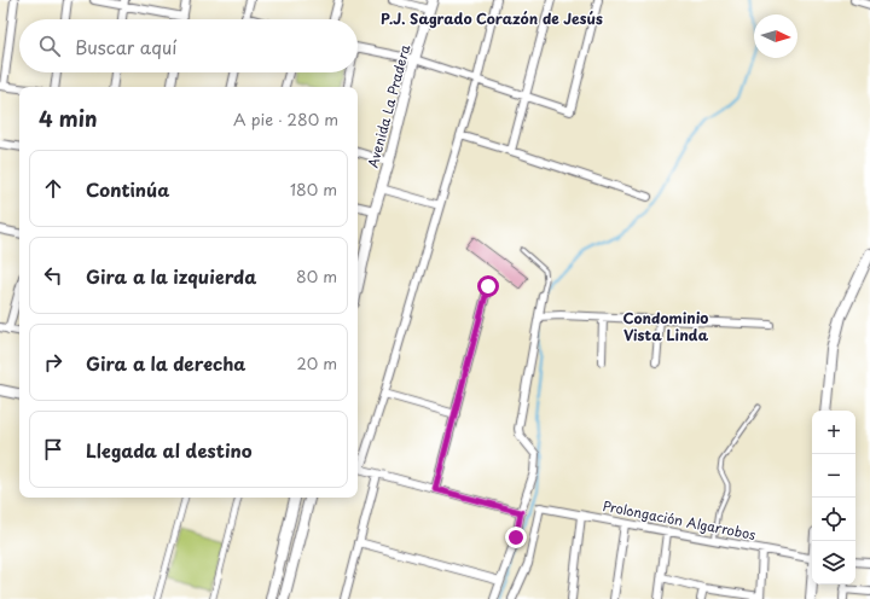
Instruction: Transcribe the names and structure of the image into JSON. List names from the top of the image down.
{
  "streets": {
    "street": ["Avenida La Pradera", "Prolongación Algarrobos"]
  },
  "districts": ["P.J. Sagrado Corazón de Jesús", "Condominio Vista Linda"],
  "north": "right",
  "page": {
    "search": "Buscar aquí",
    "heading": ["4 min", "A pie · 280 m"],
    "list": [
      ["Continúa", "180 m"],
      ["Gira a la izquierda", "80 m"],
      ["Gira a la derecha", "20 m"],
      "Llegada al destino"
    ],
    "map_buttons": ["+", "−"]
  }
}
